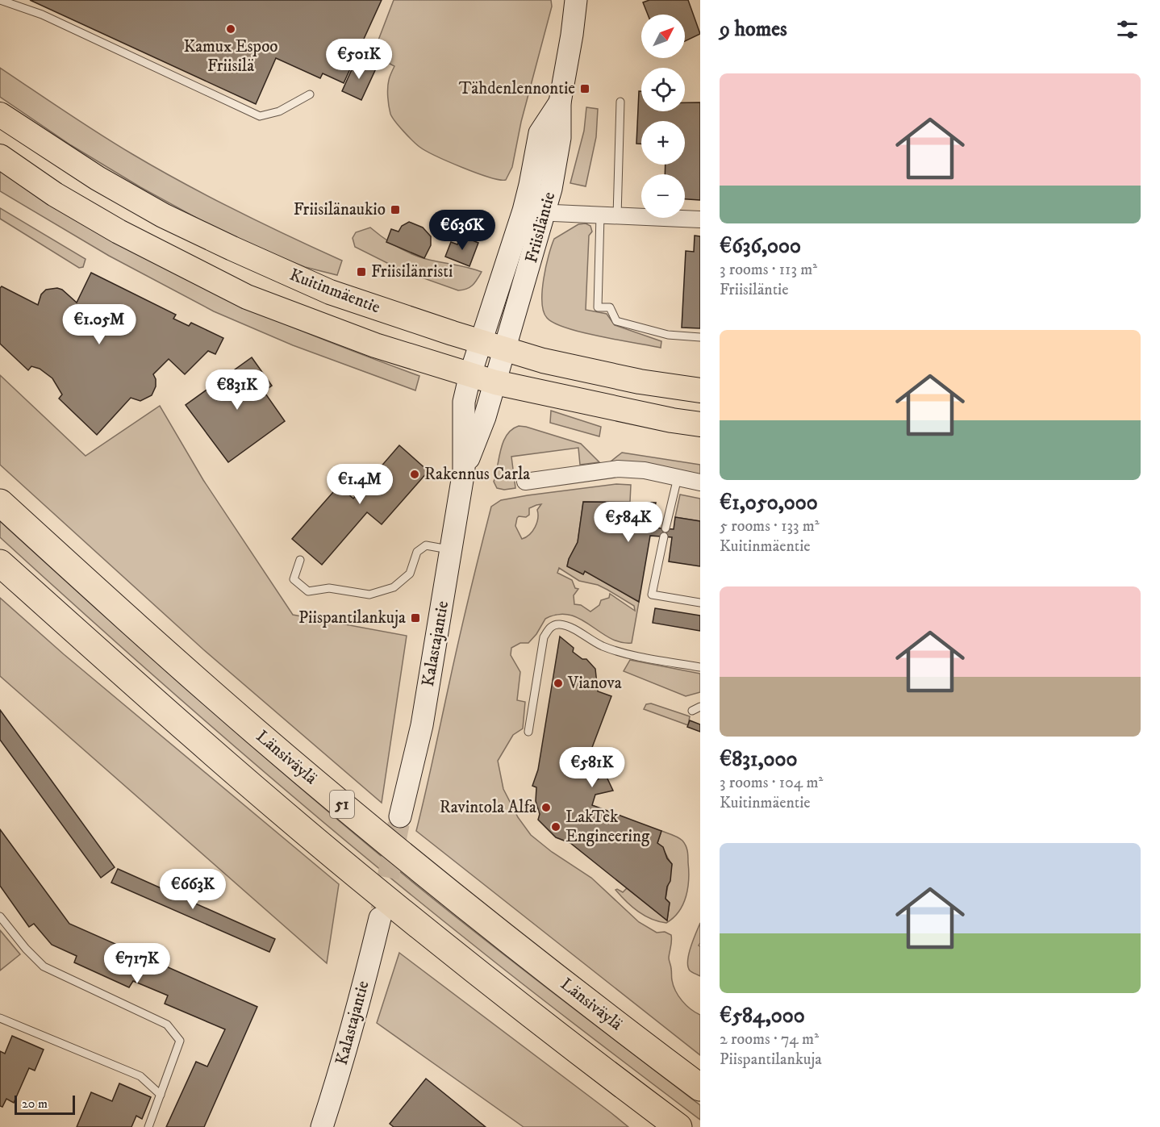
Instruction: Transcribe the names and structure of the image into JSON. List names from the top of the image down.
{
  "streets": {
    "highway": ["Länsiväylä", "51"],
    "main road": ["Friisiläntie", "Kuitinmäentie", "Kalastajantie"]
  },
  "crossings": [
    ["Friisiläntie", "Kuitinmäentie"],
    ["Friisiläntie", "Kalastajantie"],
    ["Kuitinmäentie", "Kalastajantie"]
  ],
  "places": {
    "other": [
      "Kamux Espoo Friisilä",
      "Rakennus Carla",
      "Vianova",
      "Ravintola Alfa",
      "LakTek Engineering"
    ],
    "transit": [
      "Tähdenlennontie",
      "Friisilänaukio",
      "Friisilänristi",
      "Piispantilankuja"
    ]
  },
  "scale_bar": "20 m",
  "north": "top right",
  "page": {
    "heading": "9 homes",
    "map_buttons": ["+", "−"],
    "price": [
      "€501K",
      "€636K",
      "€1.05M",
      "€831K",
      "€1.4M",
      "€584K",
      "€581K",
      "€663K",
      "€717K"
    ],
    "list": [
      {
        "name": "€636,000",
        "note": "3 rooms · 113 m² · Friisiläntie"
      },
      {
        "name": "€1,050,000",
        "note": "5 rooms · 133 m² · Kuitinmäentie"
      },
      {
        "name": "€831,000",
        "note": "3 rooms · 104 m² · Kuitinmäentie"
      },
      {
        "name": "€584,000",
        "note": "2 rooms · 74 m² · Piispantilankuja"
      }
    ],
    "scale": "20 m"
  }
}
